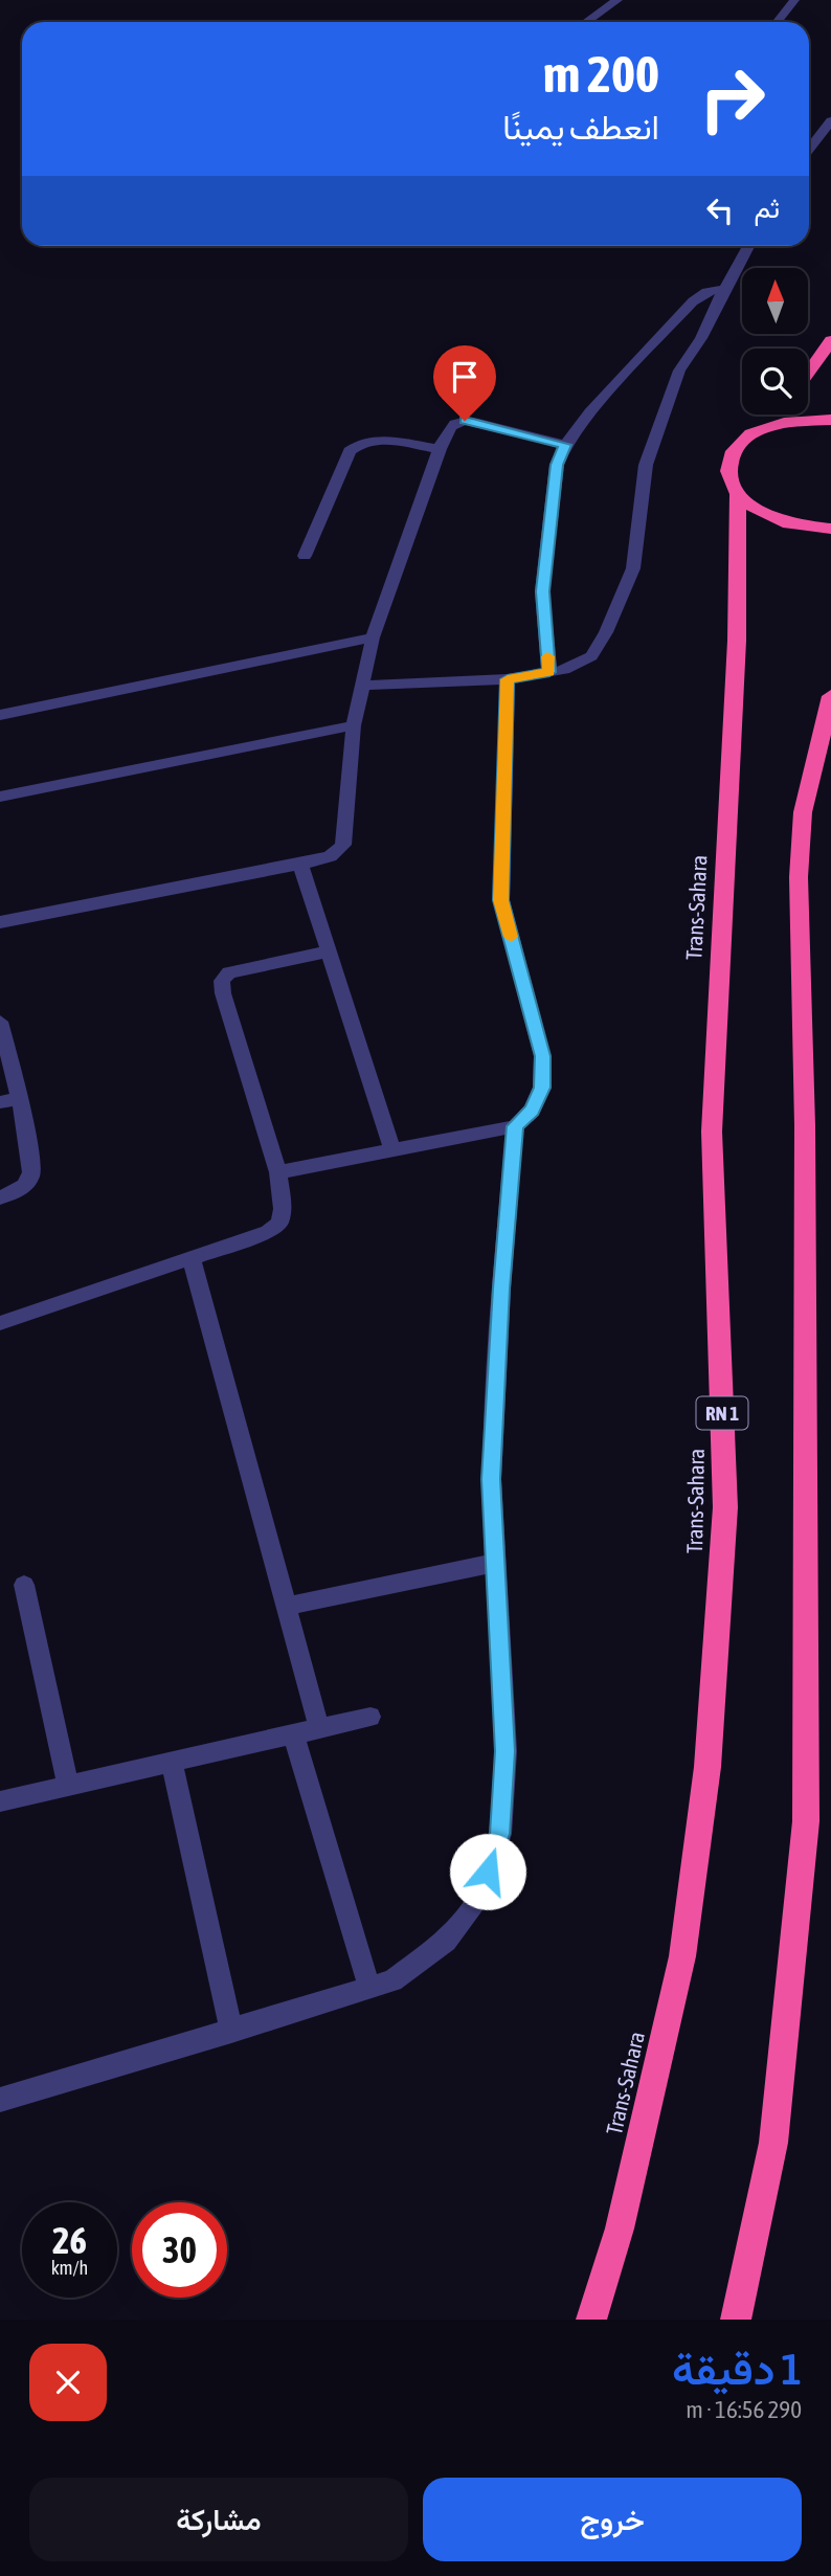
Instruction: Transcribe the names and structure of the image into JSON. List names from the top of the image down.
{
  "streets": {
    "highway": ["Trans-Sahara", "RN 1"]
  },
  "north": "top",
  "page": {
    "turn": ["200 m", "انعطف يمينًا"],
    "then": "ثم",
    "speed": "26 km/h",
    "limit": "30",
    "heading": ["1 دقيقة", "290 m · 16:56"],
    "buttons": ["خروج", "مشاركة"]
  }
}
